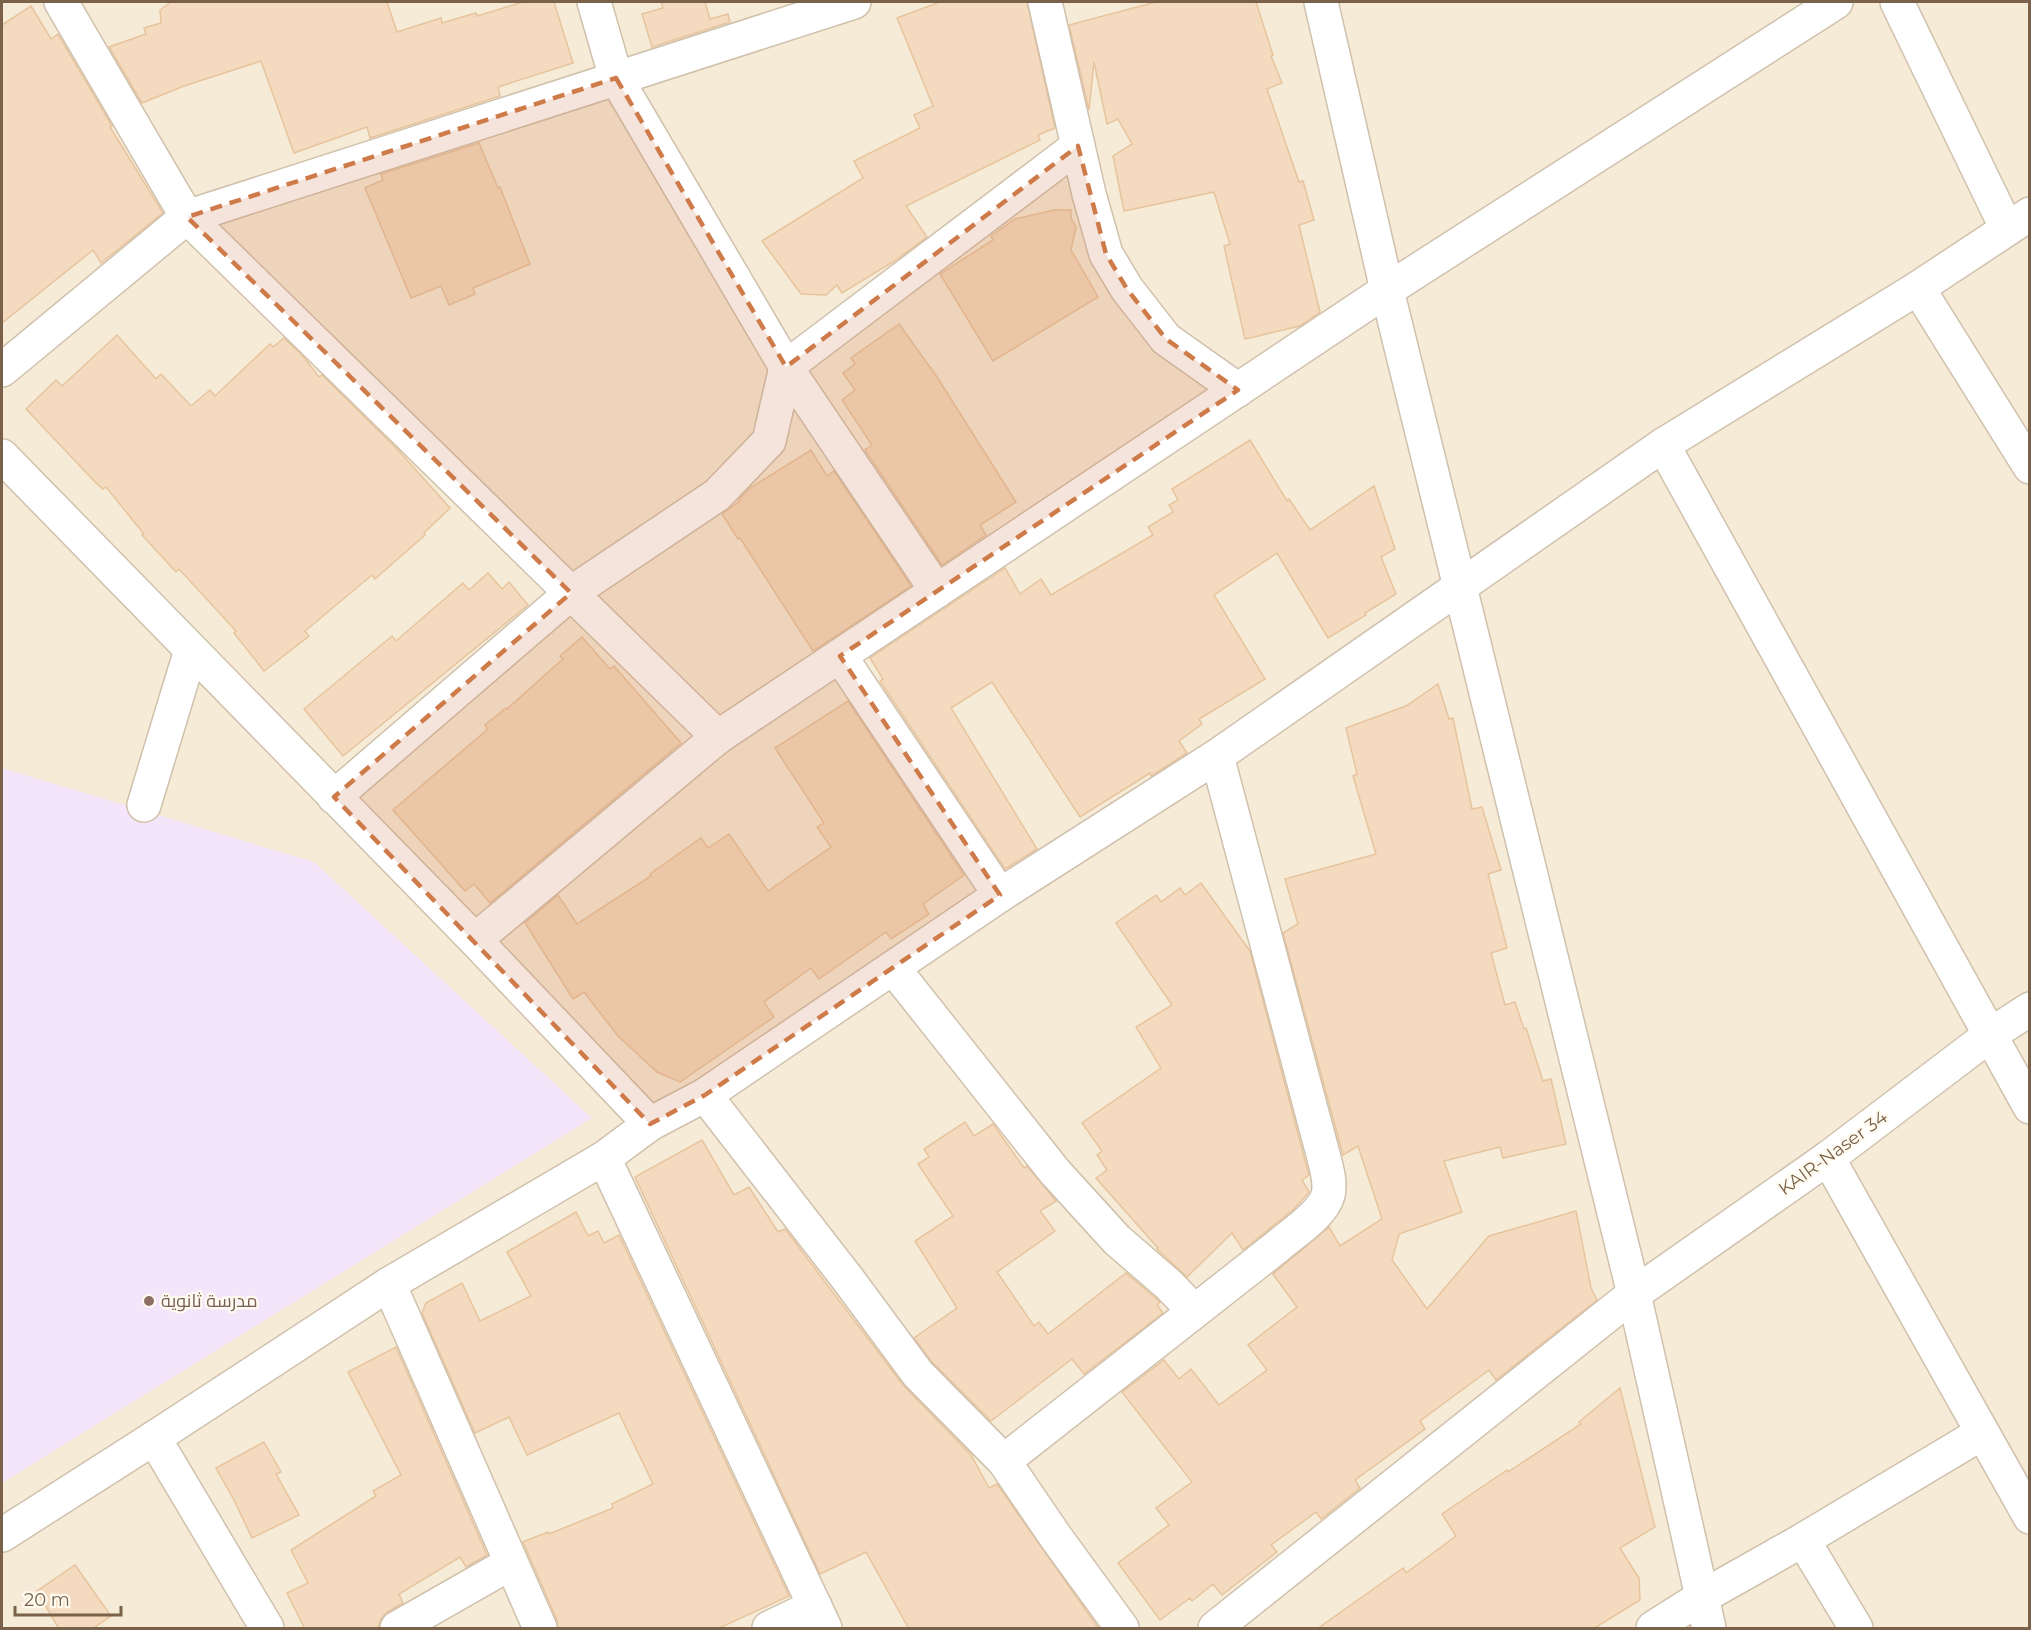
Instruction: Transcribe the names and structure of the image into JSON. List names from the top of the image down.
{
  "streets": {
    "street": ["KAIR-Naser 34"]
  },
  "places": ["مدرسة ثانوية"],
  "scale_bar": "20 m"
}
